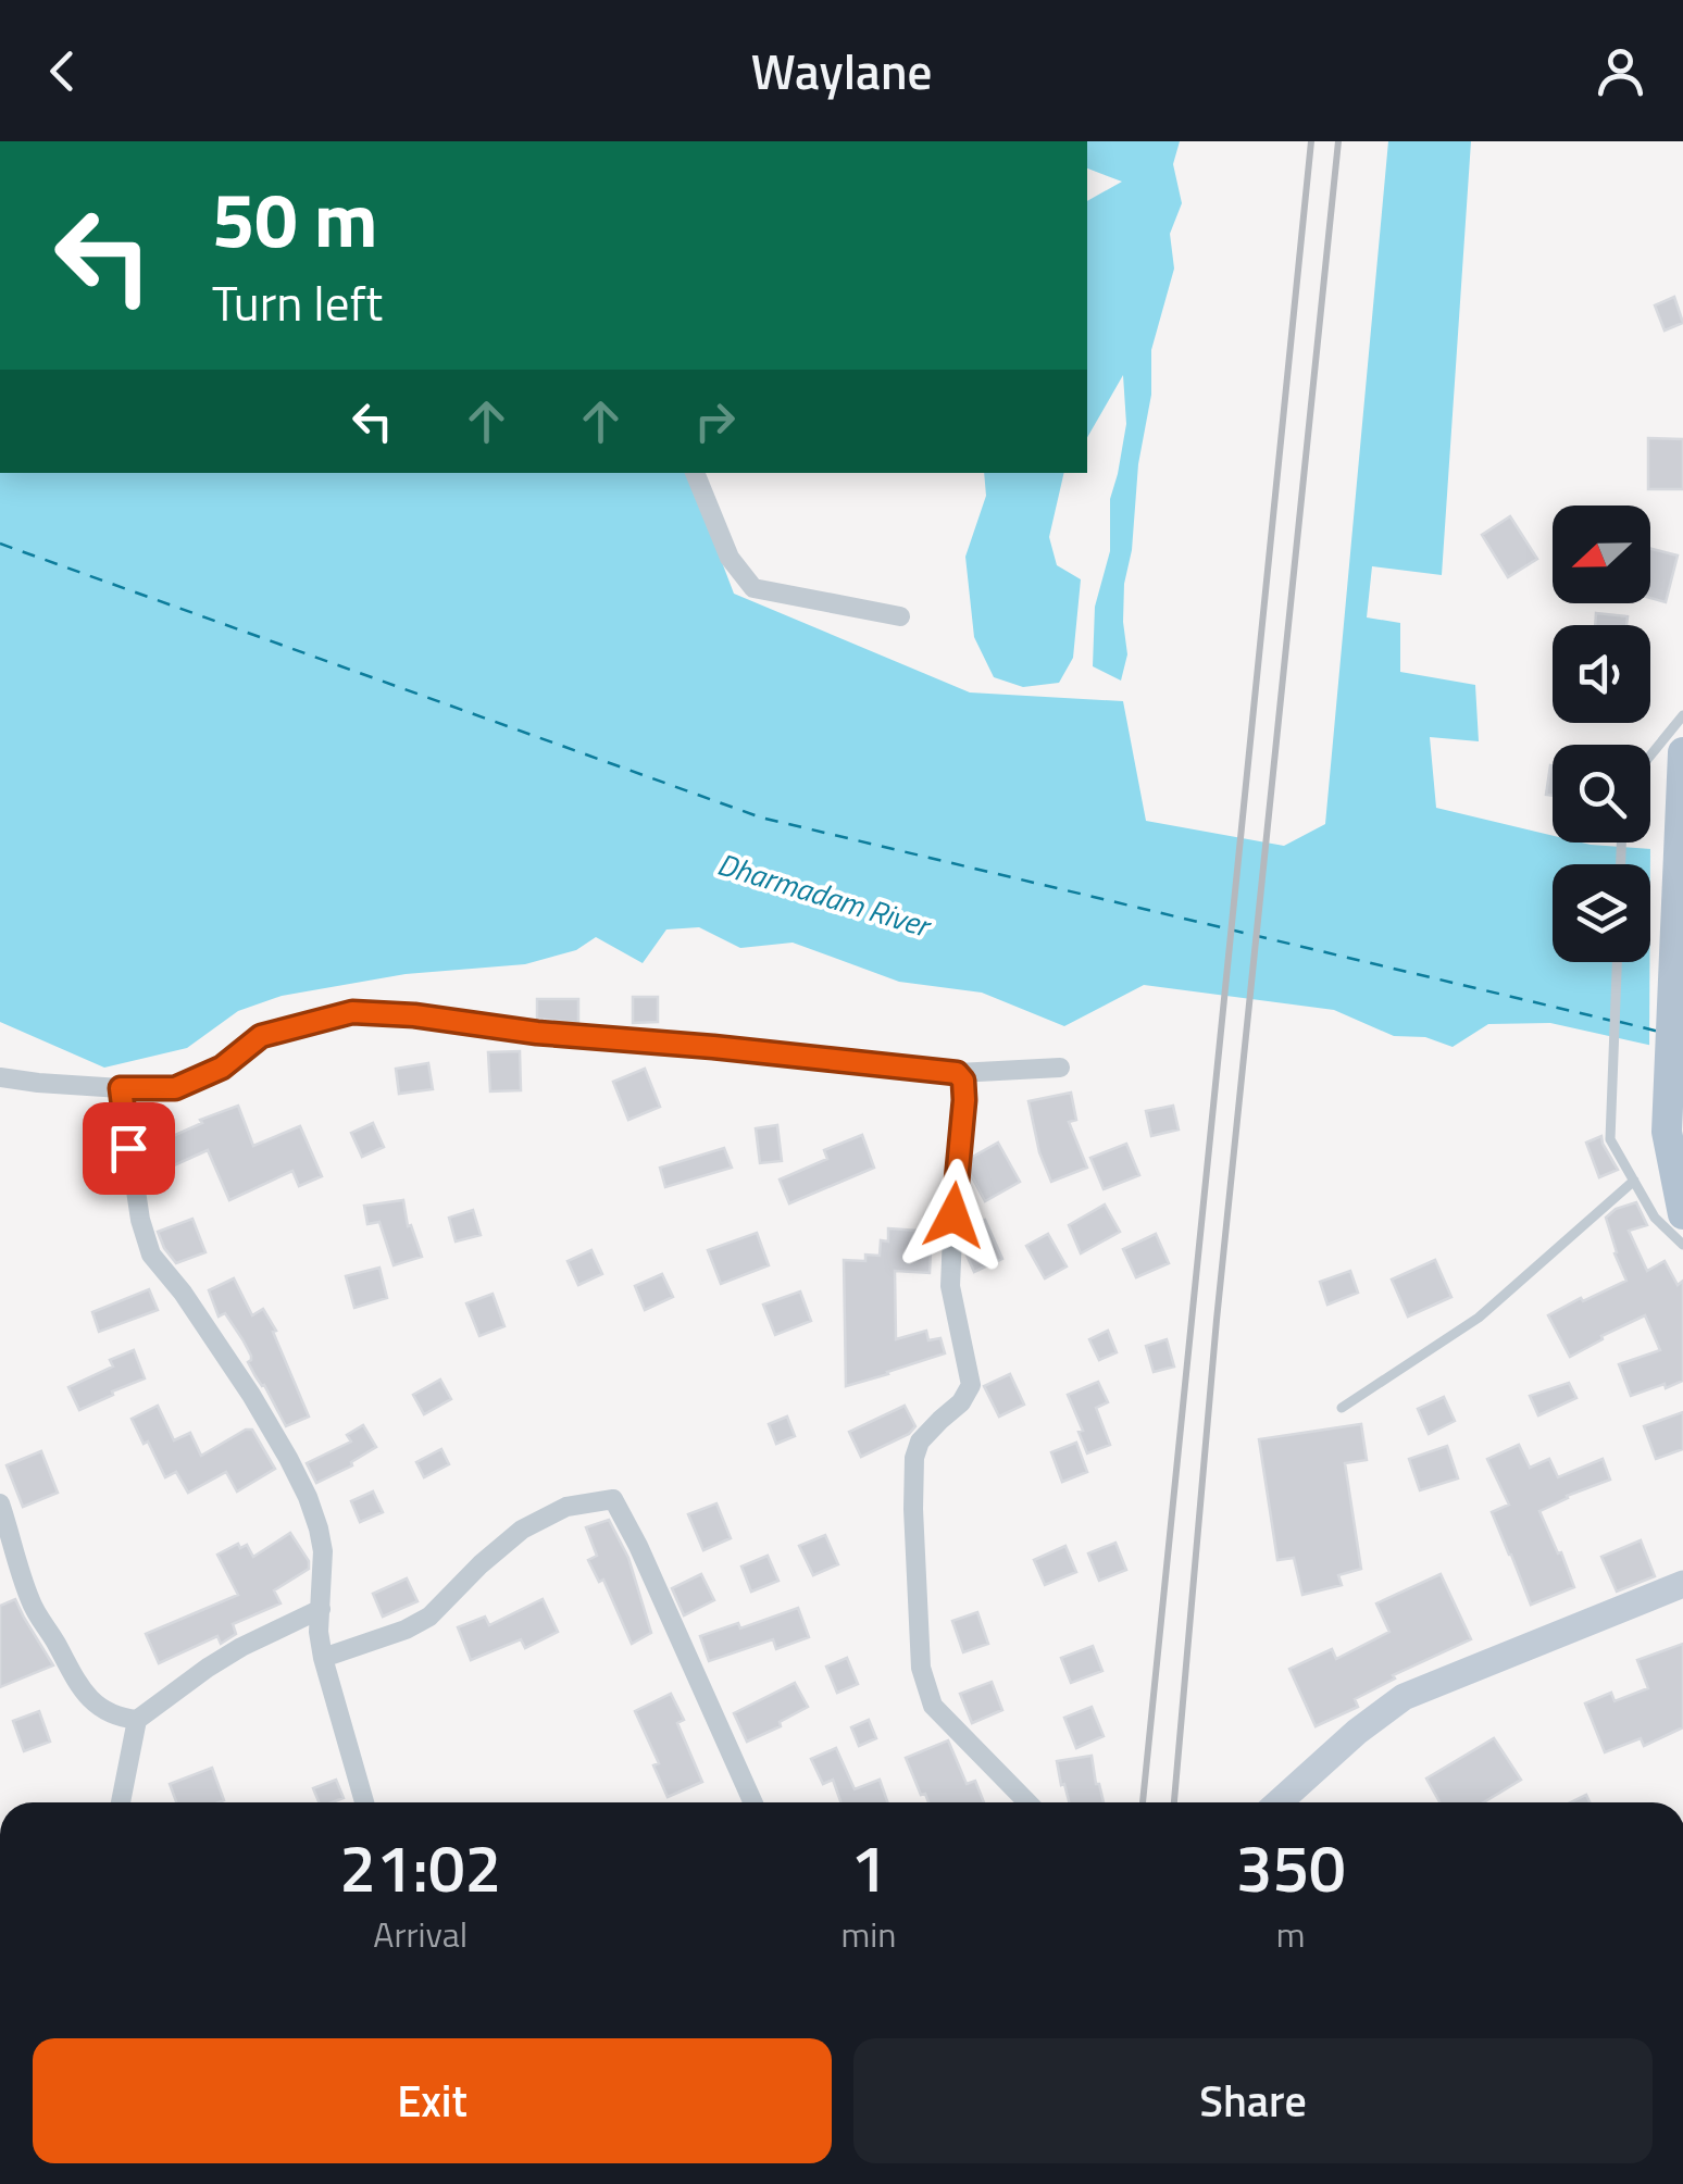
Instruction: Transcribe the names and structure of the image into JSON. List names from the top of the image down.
{
  "water": ["Dharmadam River"],
  "north": "left",
  "page": {
    "header": "Waylane",
    "turn": ["50 m", "Turn left"],
    "eta": [
      "21:02",
      "Arrival",
      "1",
      "min",
      "350",
      "m"
    ],
    "buttons": ["Exit", "Share"]
  }
}
